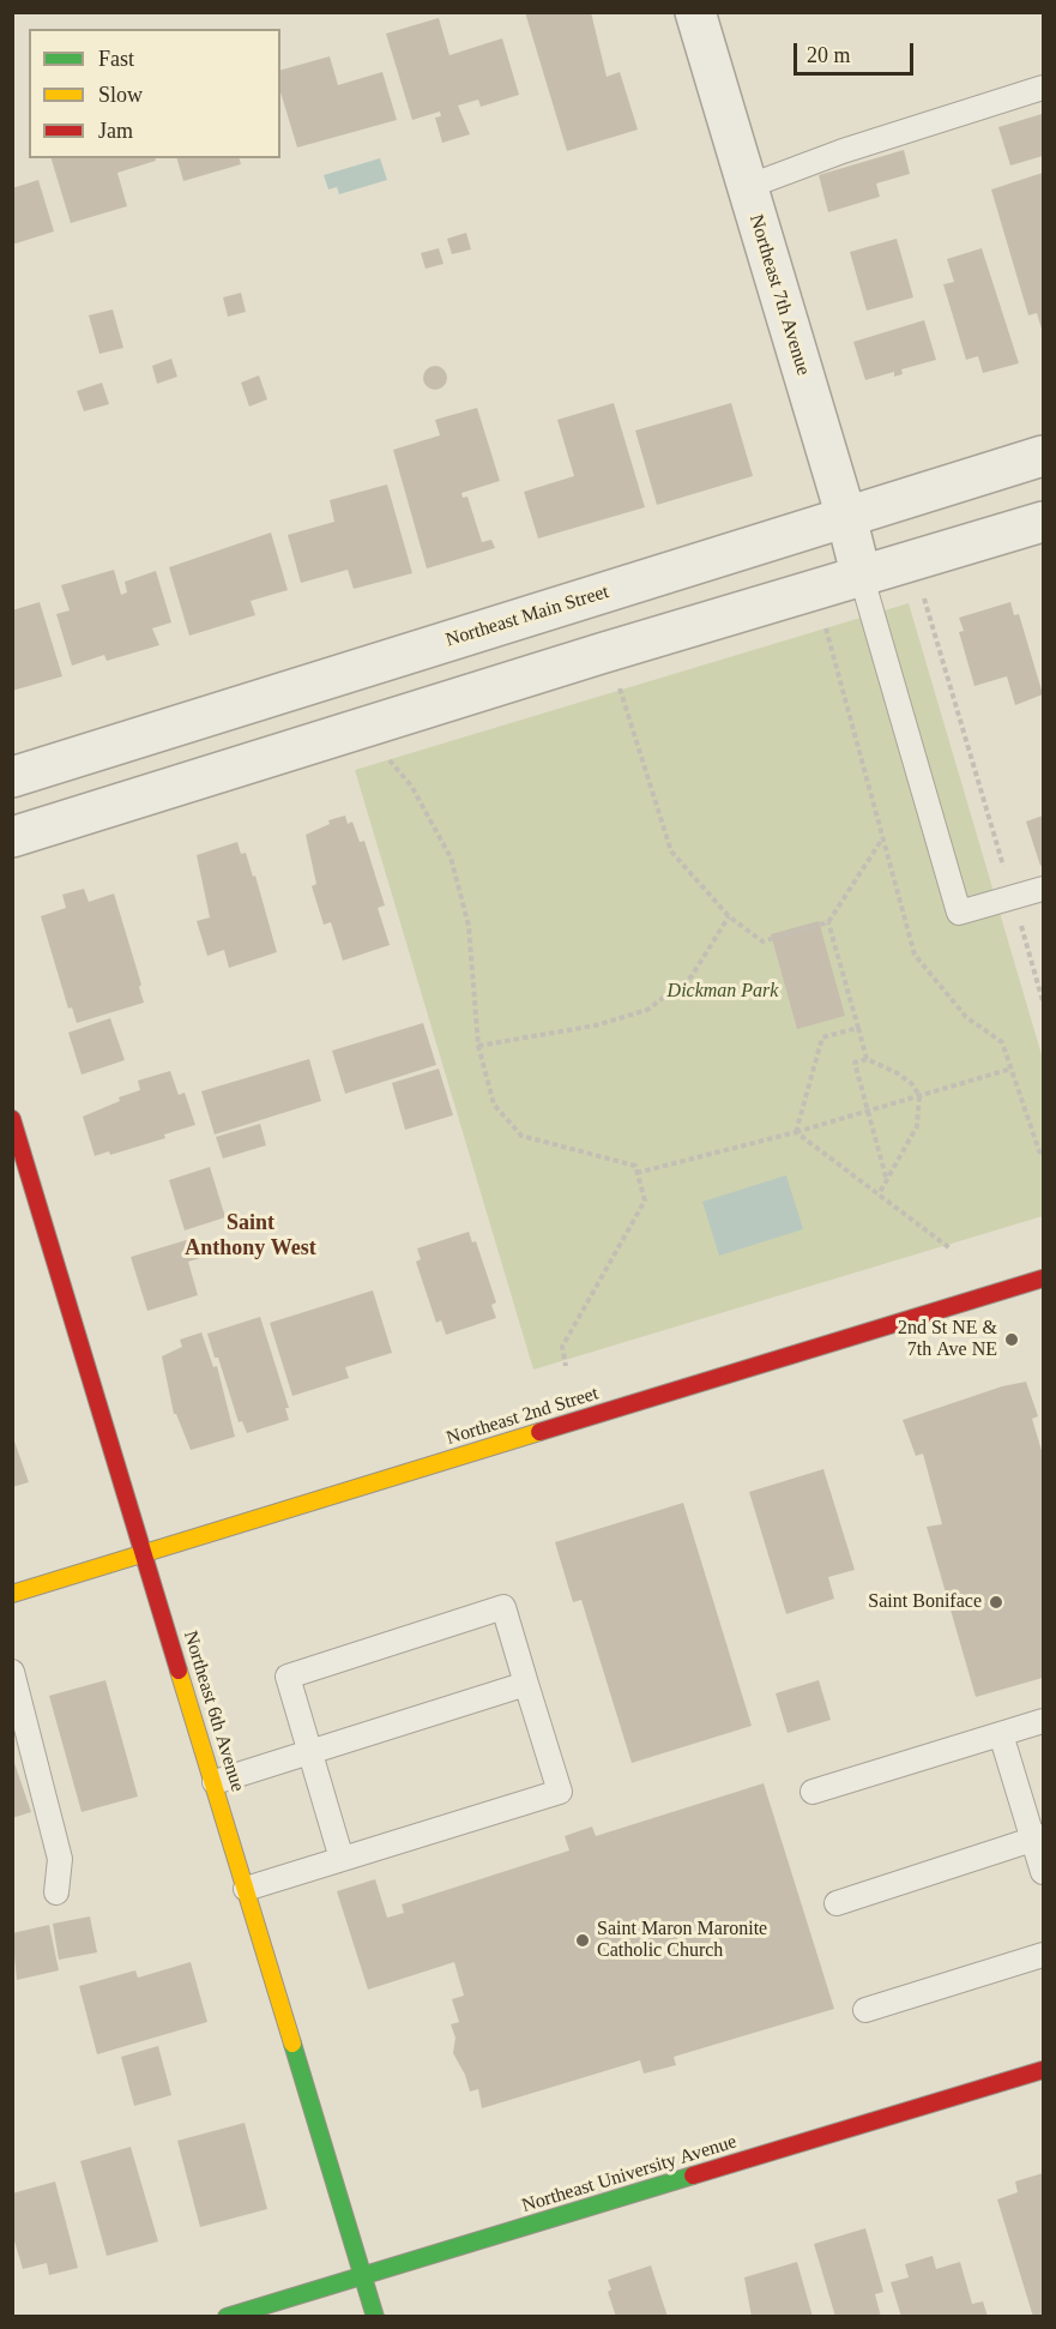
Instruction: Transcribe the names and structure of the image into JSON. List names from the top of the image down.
{
  "streets": {
    "street": [
      "Northeast 7th Avenue",
      "Northeast Main Street",
      "Northeast 2nd Street",
      "Northeast 6th Avenue",
      "Northeast University Avenue"
    ]
  },
  "crossings": [
    ["Northeast 7th Avenue", "Northeast Main Street"],
    ["Northeast 2nd Street", "Northeast 6th Avenue"],
    ["Northeast 6th Avenue", "Northeast University Avenue"]
  ],
  "districts": ["Saint Anthony West"],
  "parks": ["Dickman Park"],
  "places": ["2nd St NE & 7th Ave NE", "Saint Boniface", "Saint Maron Maronite Catholic Church"],
  "legend": ["Fast", "Slow", "Jam"],
  "scale_bar": "20 m"
}
